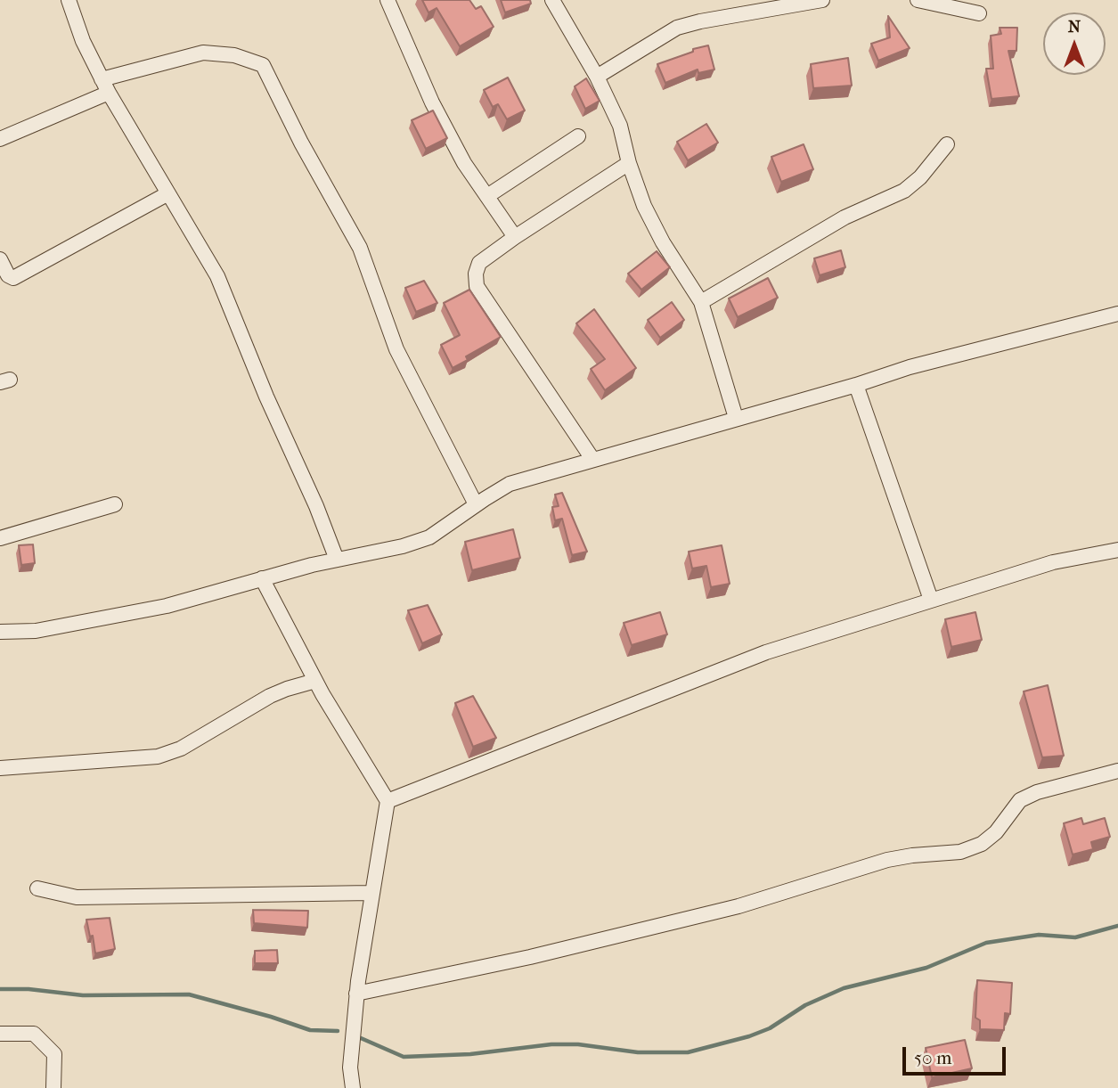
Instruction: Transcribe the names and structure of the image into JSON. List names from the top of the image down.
{
  "scale_bar": "50 m",
  "north": "top"
}
